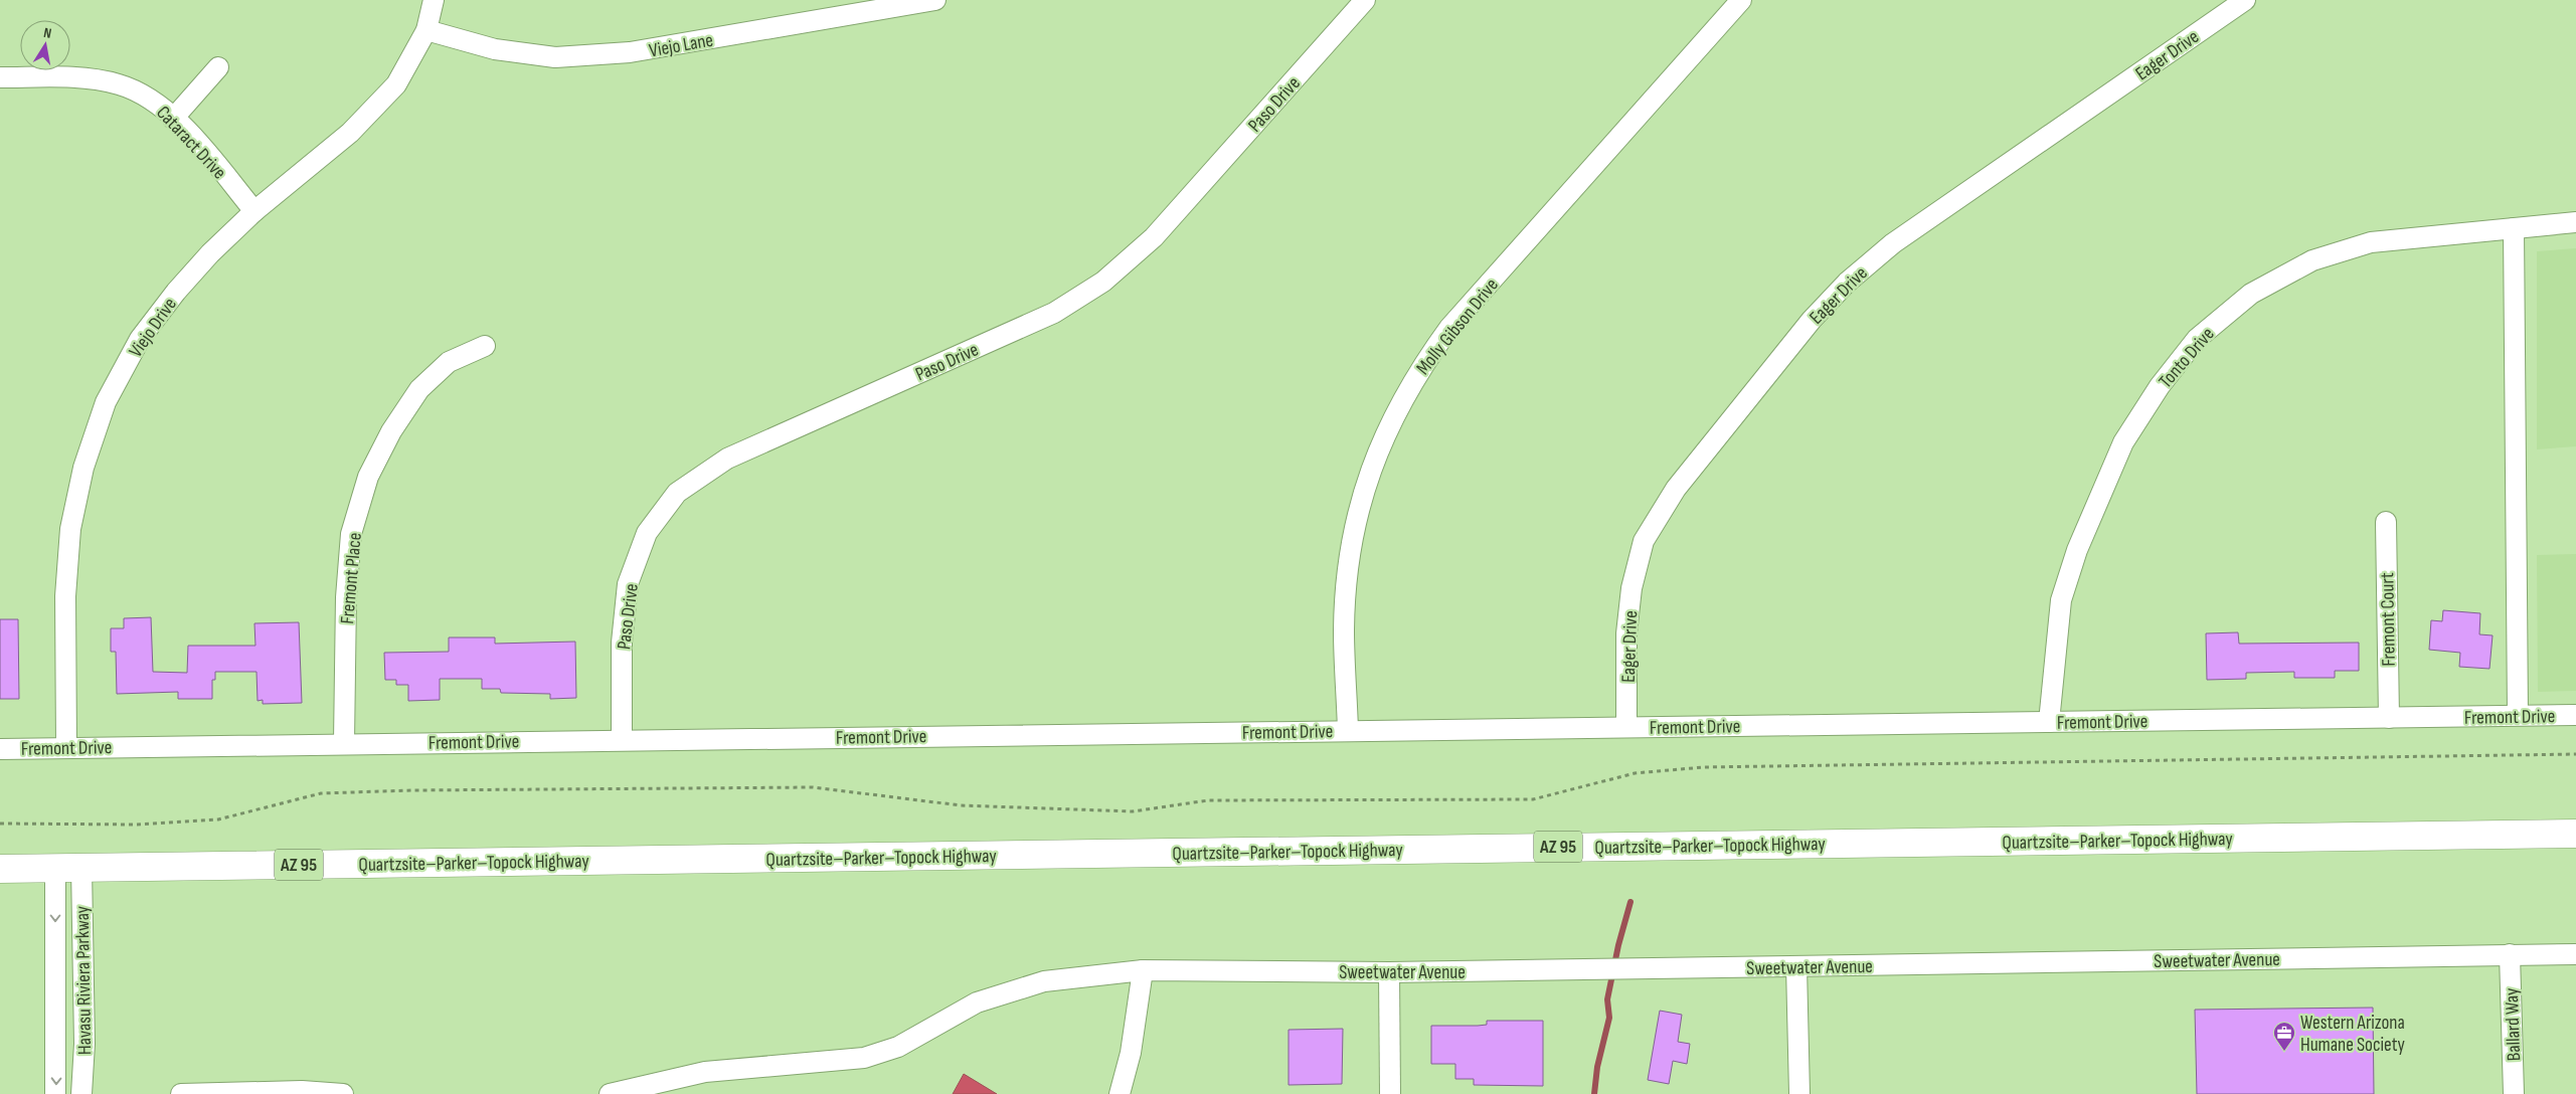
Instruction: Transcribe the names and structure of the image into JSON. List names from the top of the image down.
{
  "streets": {
    "highway": ["Quartzsite–Parker–Topock Highway", "AZ 95"],
    "street": [
      "Viejo Lane",
      "Eager Drive",
      "Paso Drive",
      "Cataract Drive",
      "Molly Gibson Drive",
      "Viejo Drive",
      "Tonto Drive",
      "Fremont Place",
      "Fremont Court",
      "Fremont Drive",
      "Sweetwater Avenue",
      "Havasu Riviera Parkway",
      "Ballard Way"
    ]
  },
  "crossings": [
    ["Viejo Lane", "Viejo Drive"],
    ["Eager Drive", "Fremont Drive"],
    ["Paso Drive", "Fremont Drive"],
    ["Cataract Drive", "Viejo Drive"],
    ["Molly Gibson Drive", "Fremont Drive"],
    ["Viejo Drive", "Fremont Drive"],
    ["Tonto Drive", "Fremont Drive"],
    ["Fremont Place", "Fremont Drive"],
    ["Fremont Court", "Fremont Drive"],
    ["Quartzsite–Parker–Topock Highway", "Havasu Riviera Parkway"],
    ["Sweetwater Avenue", "Ballard Way"]
  ],
  "places": {
    "office": ["Western Arizona Humane Society"]
  },
  "north": "top"
}
